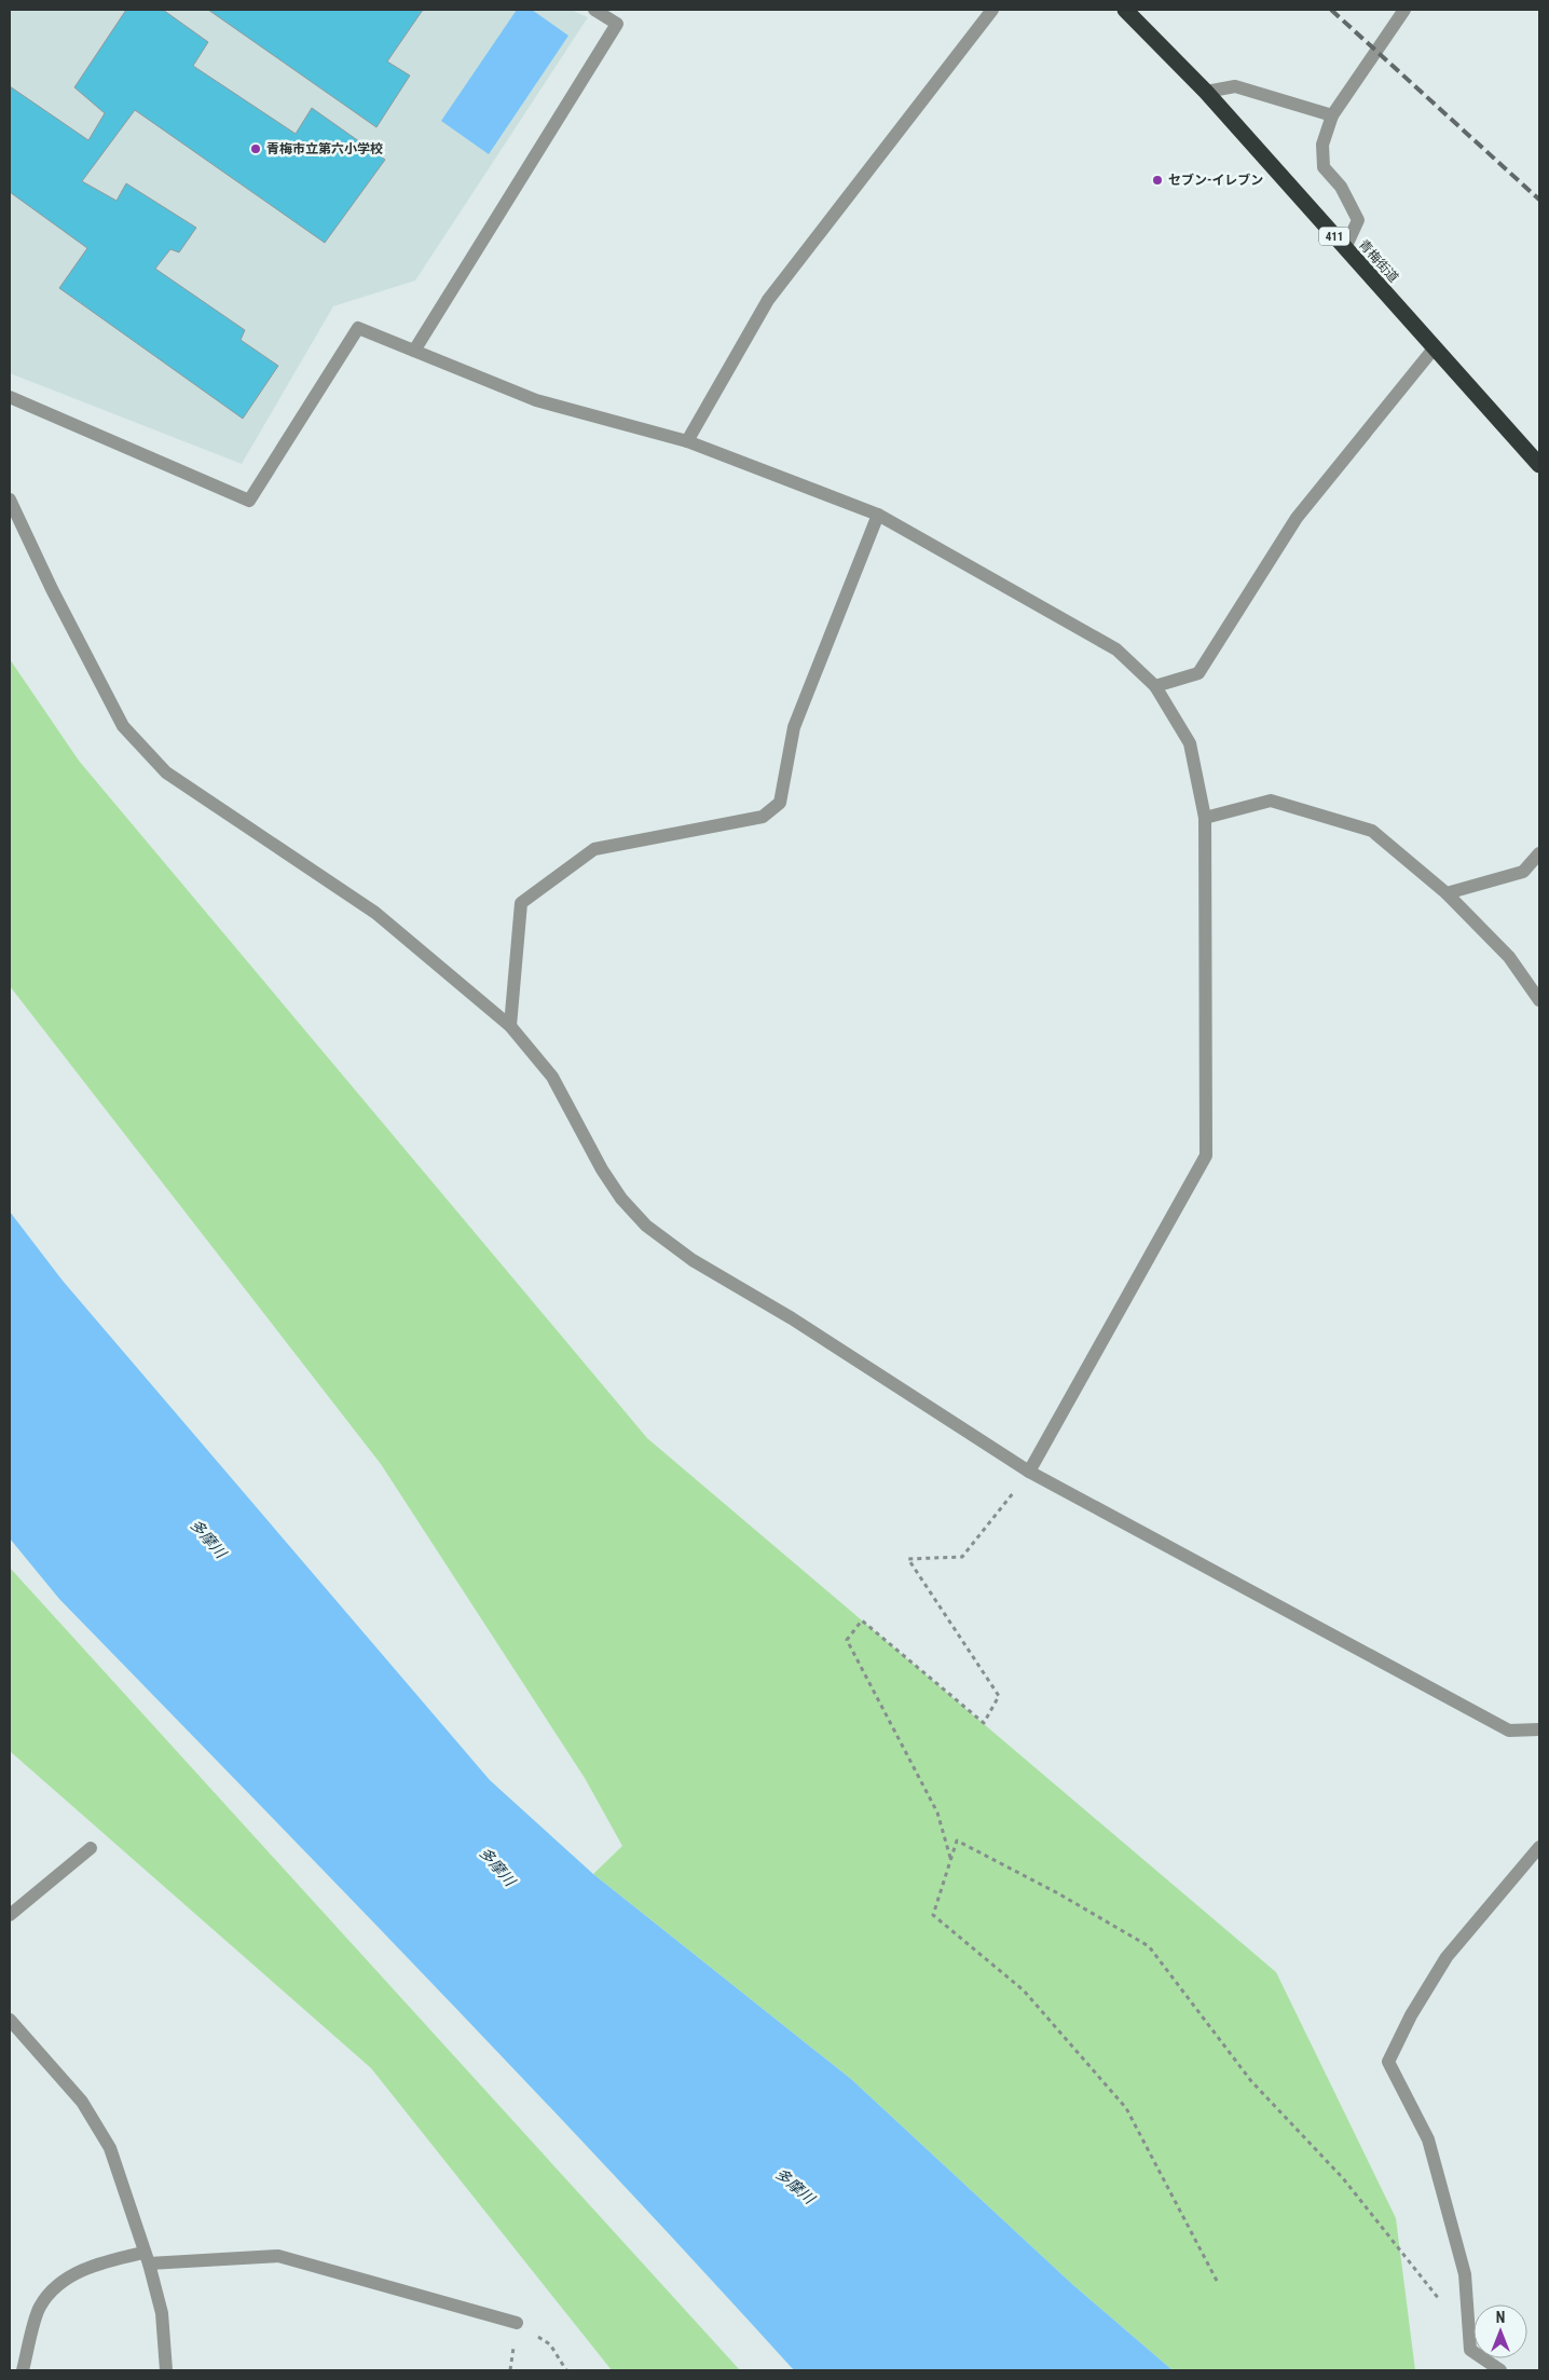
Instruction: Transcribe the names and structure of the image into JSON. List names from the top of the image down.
{
  "streets": {
    "highway": ["411", "青梅街道"]
  },
  "water": ["多摩川"],
  "places": ["青梅市立第六小学校", "セブン-イレブン"],
  "north": "top"
}
